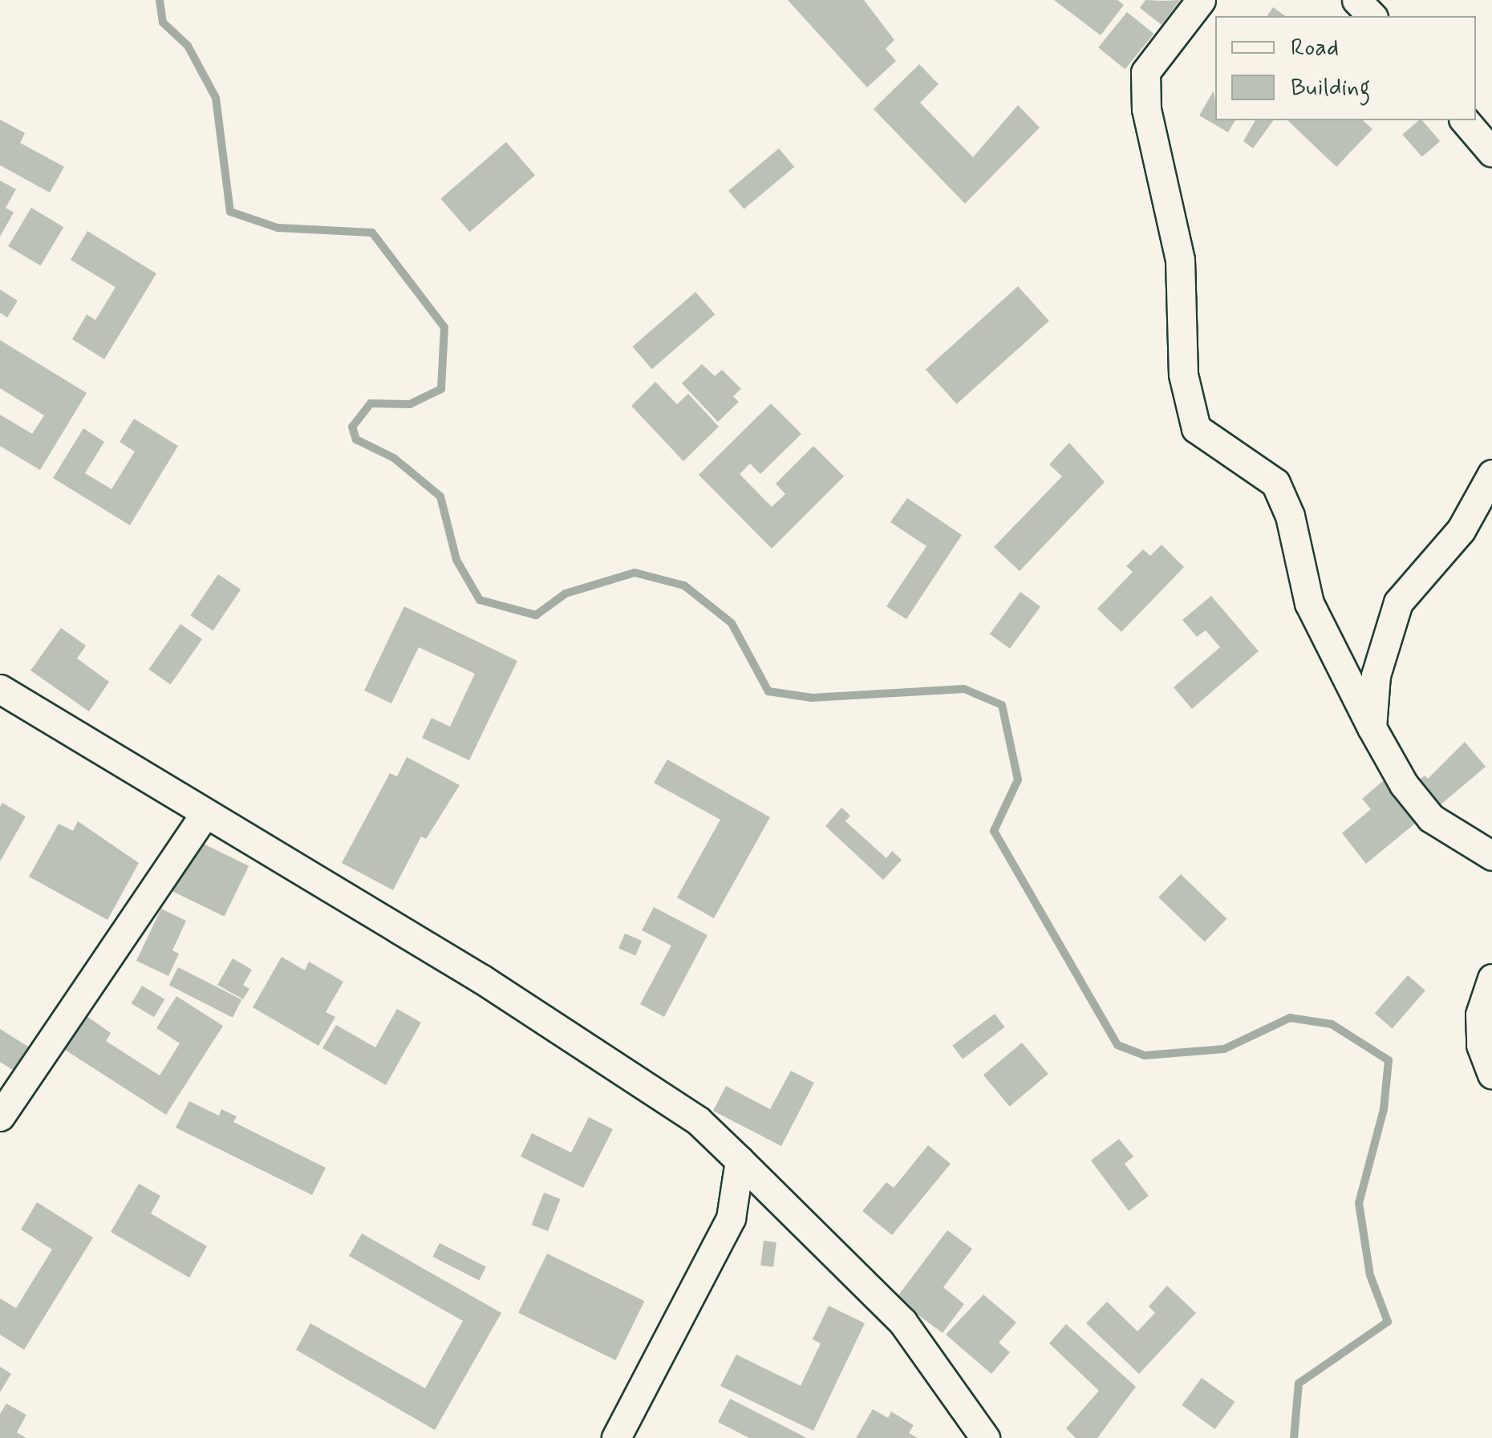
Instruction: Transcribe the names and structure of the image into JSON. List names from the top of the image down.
{
  "legend": ["Road", "Building"]
}
